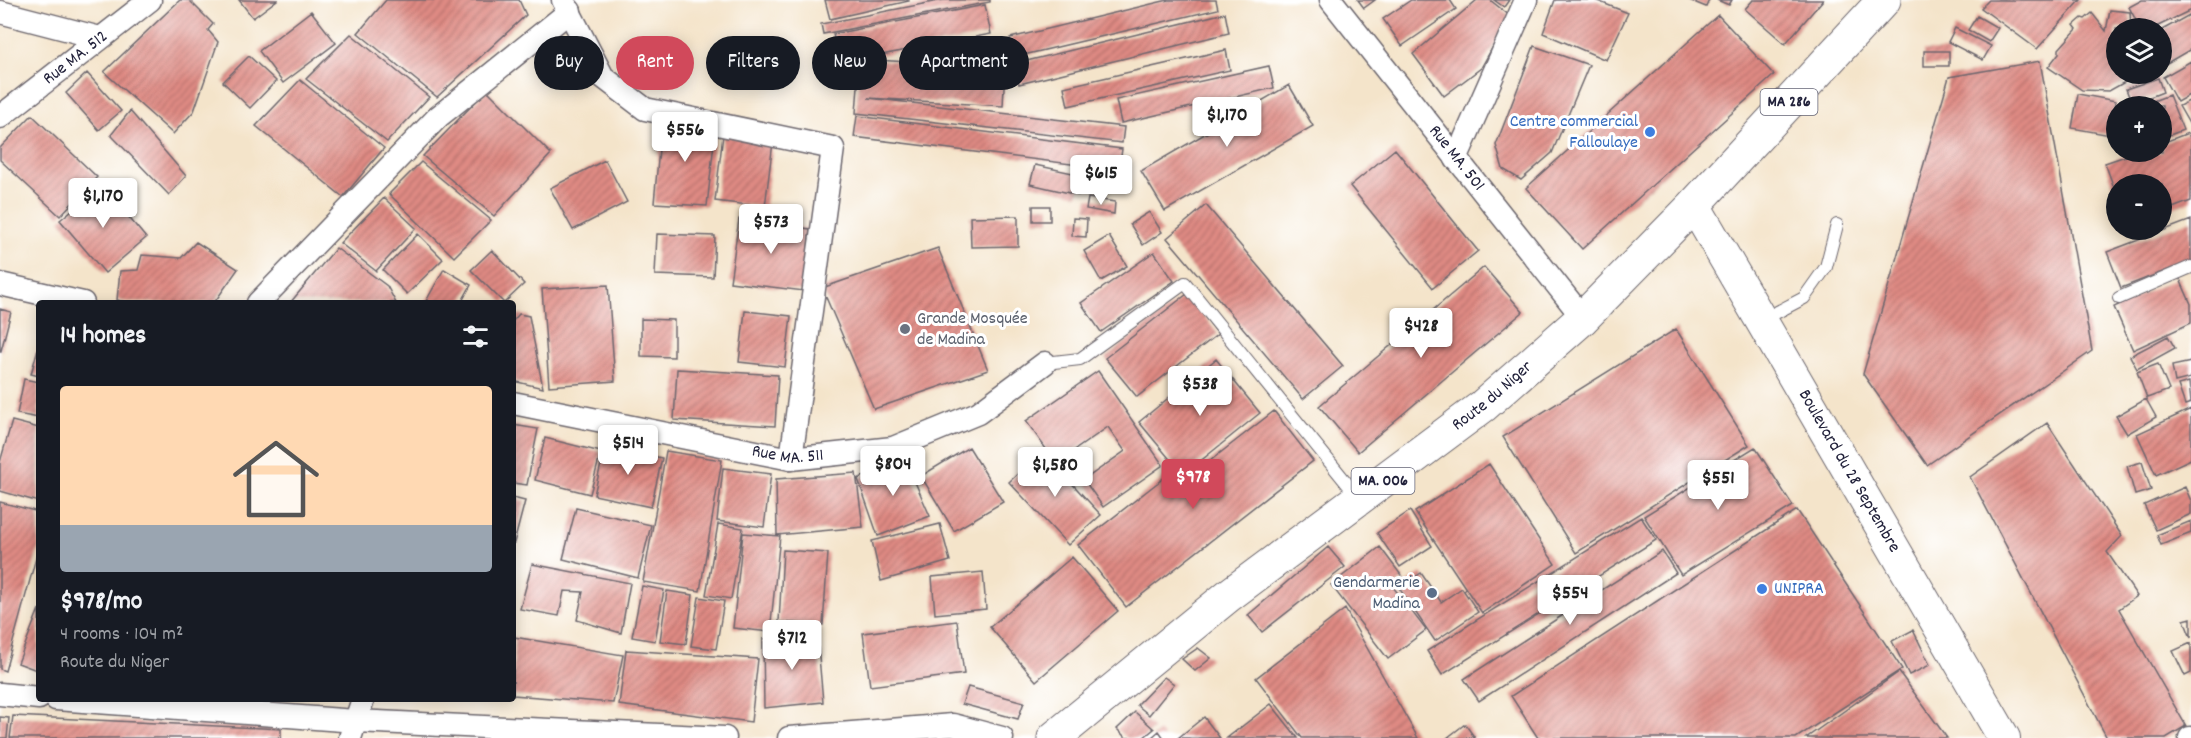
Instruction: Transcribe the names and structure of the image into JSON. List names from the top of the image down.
{
  "streets": {
    "main road": [
      "MA 286",
      "Route du Niger",
      "Boulevard du 28 Septembre",
      "MA. 006"
    ],
    "street": ["Rue MA. 512", "Rue MA. 501", "Rue MA. 511"]
  },
  "crossings": [
    ["Rue MA. 501", "Route du Niger"],
    ["Route du Niger", "Boulevard du 28 Septembre"]
  ],
  "places": [
    "Centre commercial Falloulaye",
    "Grande Mosquée de Madina",
    "UNIPRA",
    "Gendarmerie Madina"
  ],
  "page": {
    "map_buttons": ["+", "−"],
    "chip": [
      "Buy",
      "Rent",
      "Filters",
      "New",
      "Apartment"
    ],
    "price": [
      "$1,170",
      "$556",
      "$615",
      "$1,170",
      "$573",
      "$428",
      "$538",
      "$514",
      "$804",
      "$1,580",
      "$978",
      "$551",
      "$554",
      "$712"
    ],
    "heading": "14 homes",
    "list": [
      {
        "name": "$978/mo",
        "note": "4 rooms · 104 m² · Route du Niger"
      }
    ]
  }
}
